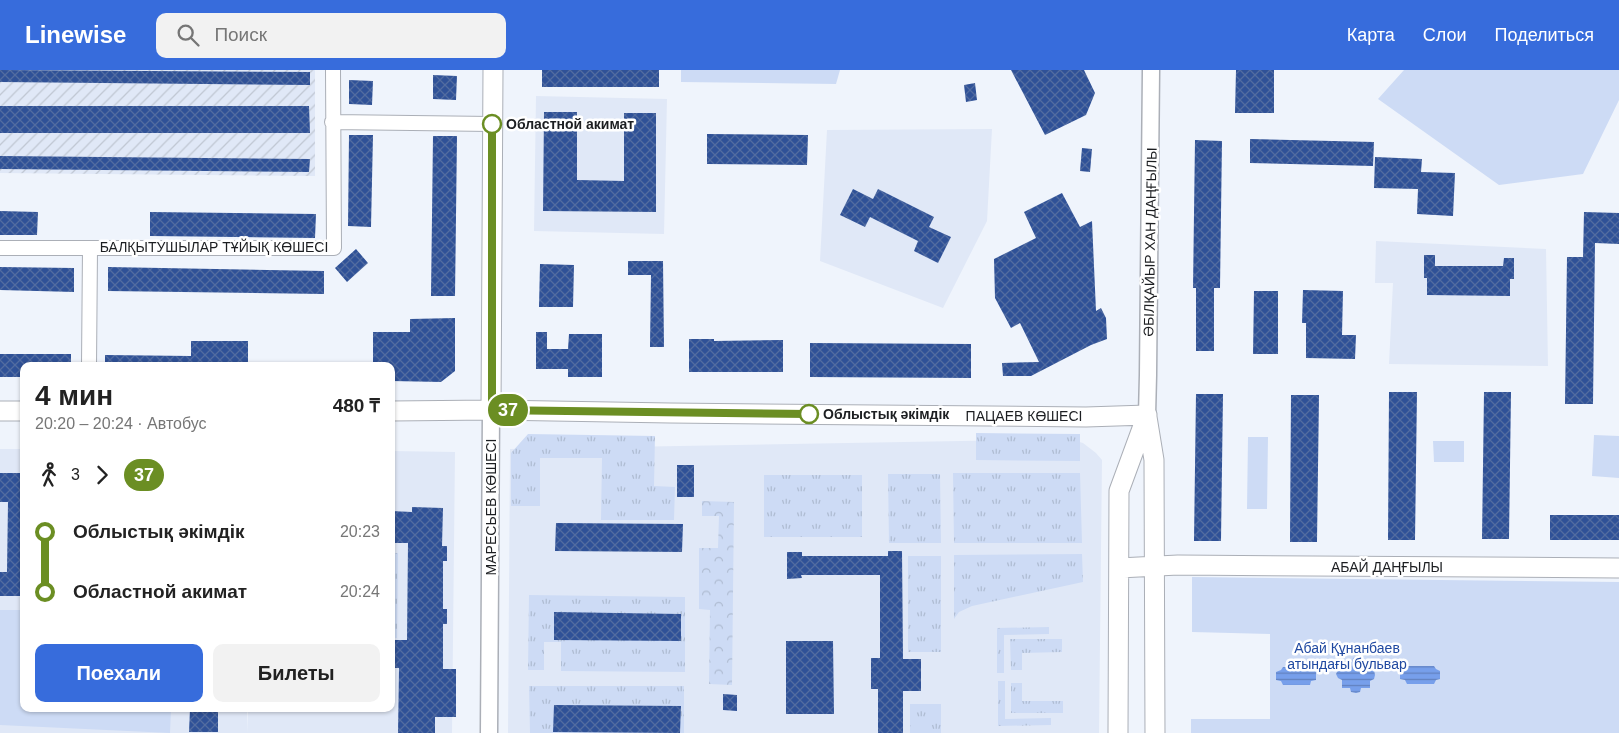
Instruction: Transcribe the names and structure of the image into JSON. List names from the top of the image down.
{
  "streets": {
    "main road": [
      "ӘБІЛҚАЙЫР ХАН ДАҢҒЫЛЫ",
      "ПАЦАЕВ КӨШЕСІ",
      "МАРЕСЬЕВ КӨШЕСІ",
      "АБАЙ ДАҢҒЫЛЫ"
    ],
    "street": ["БАЛҚЫТУШЫЛАР ТҰЙЫҚ КӨШЕСІ"]
  },
  "crossings": [
    ["ӘБІЛҚАЙЫР ХАН ДАҢҒЫЛЫ", "ПАЦАЕВ КӨШЕСІ"],
    ["ӘБІЛҚАЙЫР ХАН ДАҢҒЫЛЫ", "АБАЙ ДАҢҒЫЛЫ"],
    ["ПАЦАЕВ КӨШЕСІ", "МАРЕСЬЕВ КӨШЕСІ"]
  ],
  "parks": ["Абай Құнанбаев атындағы бульвар"],
  "places": ["Областной акимат", "Облыстық әкімдік"],
  "lines": ["bus line 37"],
  "page": {
    "header": "Linewise",
    "search": "Поиск",
    "nav": ["Карта", "Слои", "Поделиться"],
    "on_map": "37",
    "heading": ["4 мин", "20:20 – 20:24 · Автобус", "480 ₸"],
    "legs": ["3", "37"],
    "list": [
      {
        "name": "Облыстық әкімдік",
        "value": "20:23"
      },
      {
        "name": "Областной акимат",
        "value": "20:24"
      }
    ],
    "buttons": ["Поехали", "Билеты"]
  }
}
